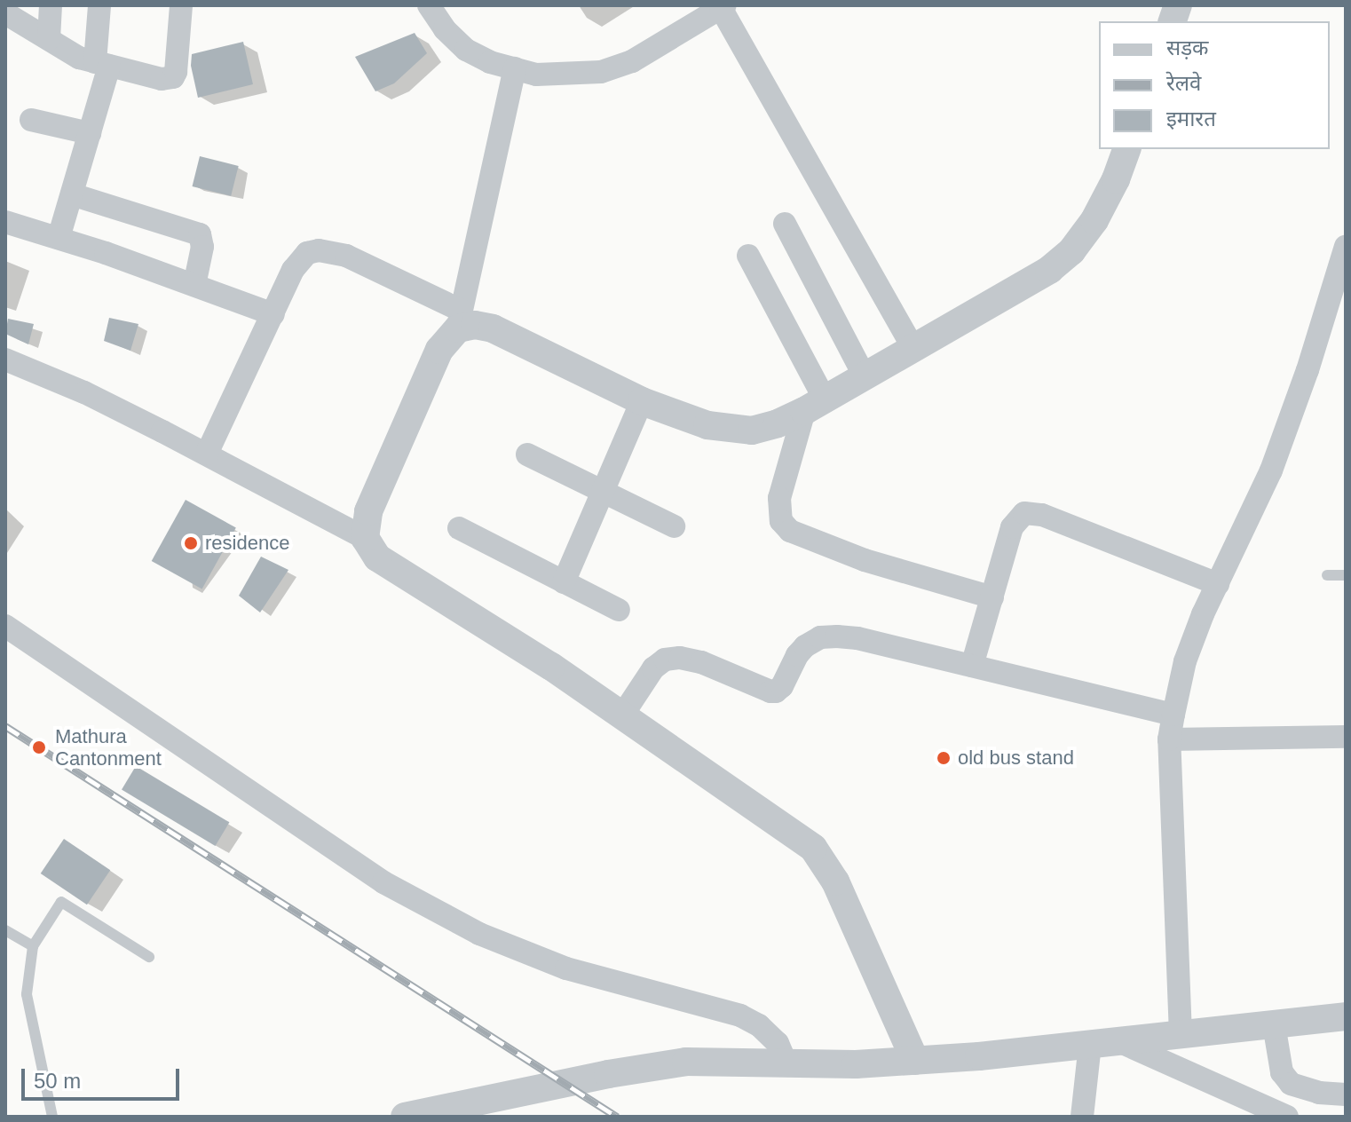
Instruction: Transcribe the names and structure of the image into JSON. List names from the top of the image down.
{
  "places": ["residence", "Mathura Cantonment", "old bus stand"],
  "legend": ["सड़क", "रेलवे", "इमारत"],
  "scale_bar": "50 m"
}
